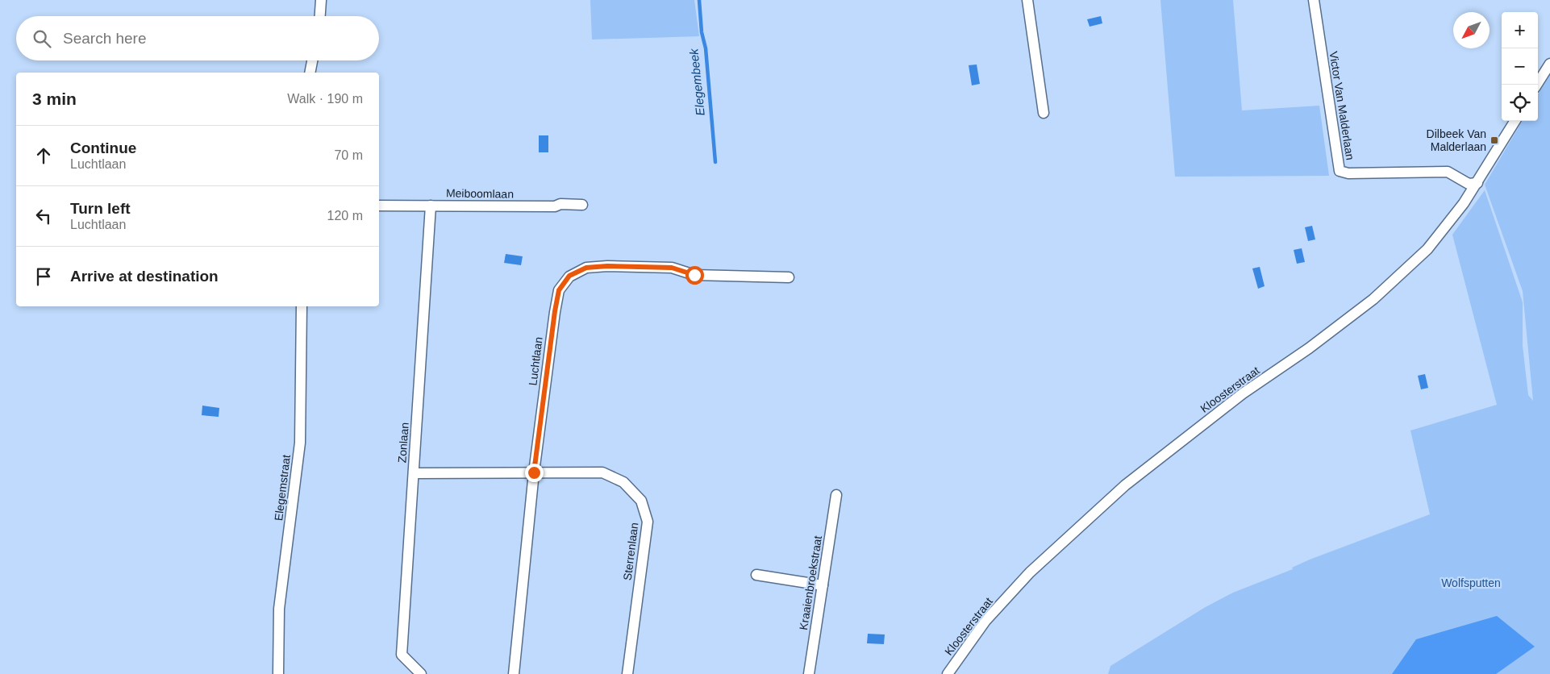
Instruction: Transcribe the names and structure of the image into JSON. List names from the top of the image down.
{
  "streets": {
    "street": [
      "Victor Van Malderlaan",
      "Meiboomlaan",
      "Luchtlaan",
      "Kloosterstraat",
      "Zonlaan",
      "Elegemstraat",
      "Sterrenlaan",
      "Kraaienbroekstraat"
    ]
  },
  "crossings": [
    ["Victor Van Malderlaan", "Kloosterstraat"],
    ["Meiboomlaan", "Zonlaan"],
    ["Luchtlaan", "Sterrenlaan"],
    ["Zonlaan", "Sterrenlaan"]
  ],
  "water": ["Elegembeek"],
  "parks": ["Wolfsputten"],
  "places": {
    "transit": ["Dilbeek Van Malderlaan"]
  },
  "north": "bottom left",
  "page": {
    "map_buttons": ["+", "−"],
    "search": "Search here",
    "heading": ["3 min", "Walk · 190 m"],
    "list": [
      ["Continue", "Luchtlaan", "70 m"],
      ["Turn left", "Luchtlaan", "120 m"],
      "Arrive at destination"
    ]
  }
}
